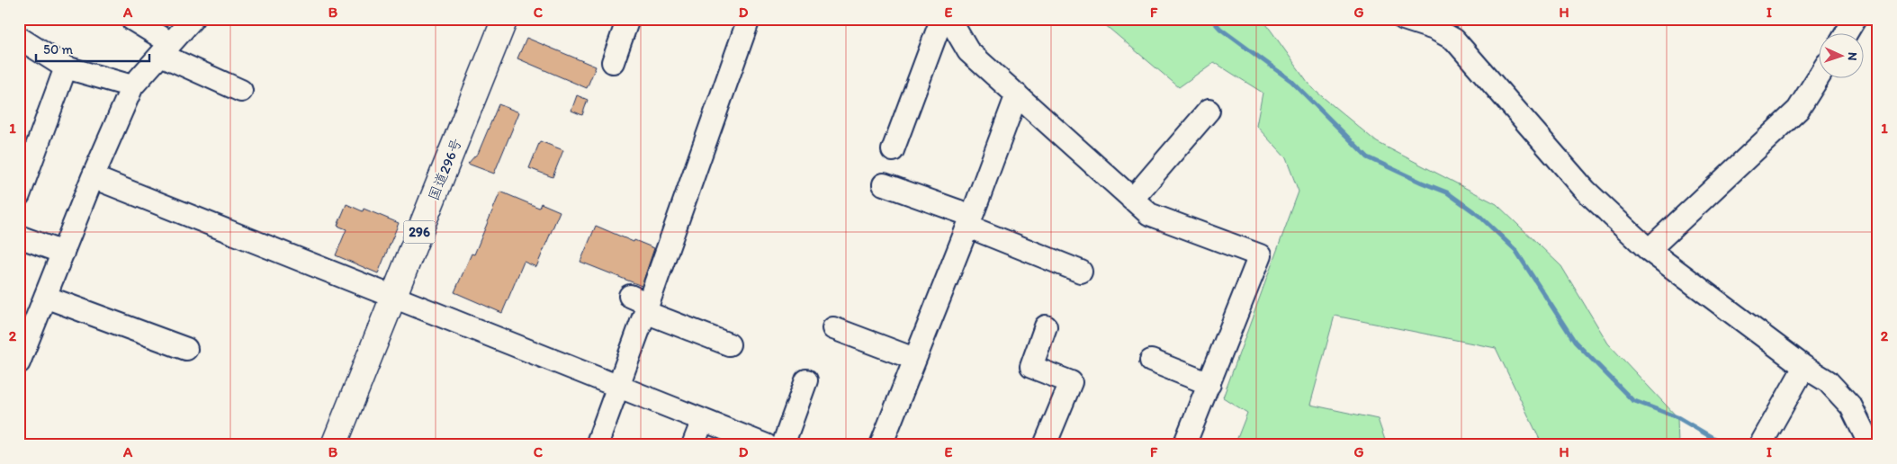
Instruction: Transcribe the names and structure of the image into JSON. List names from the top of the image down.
{
  "streets": {
    "highway": ["国道296号", "296"]
  },
  "scale_bar": "50 m",
  "north": "right",
  "grid": {
    "columns": [
      "A",
      "B",
      "C",
      "D",
      "E",
      "F",
      "G",
      "H",
      "I"
    ],
    "rows": ["1", "2"]
  }
}
